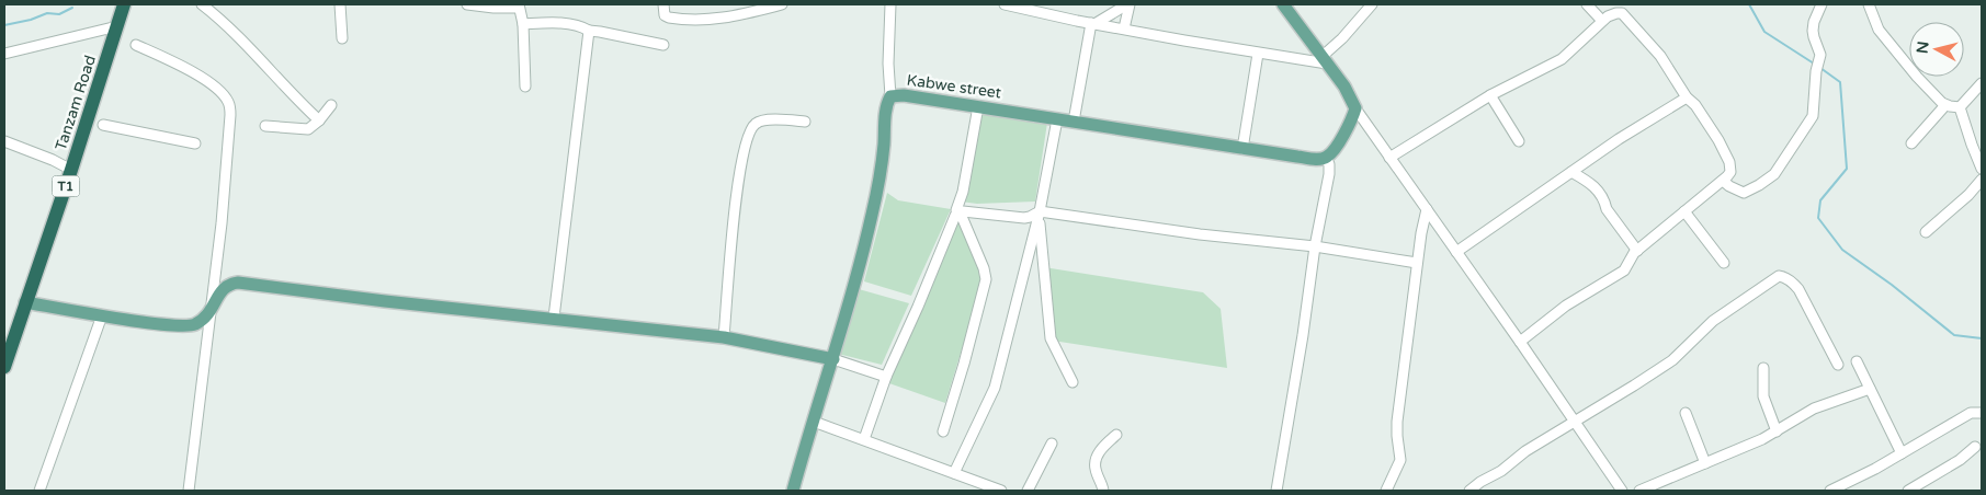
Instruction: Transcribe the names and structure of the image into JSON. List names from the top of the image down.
{
  "streets": {
    "highway": ["Tanzam Road", "T1"],
    "main road": ["Kabwe street"]
  },
  "north": "left"
}
